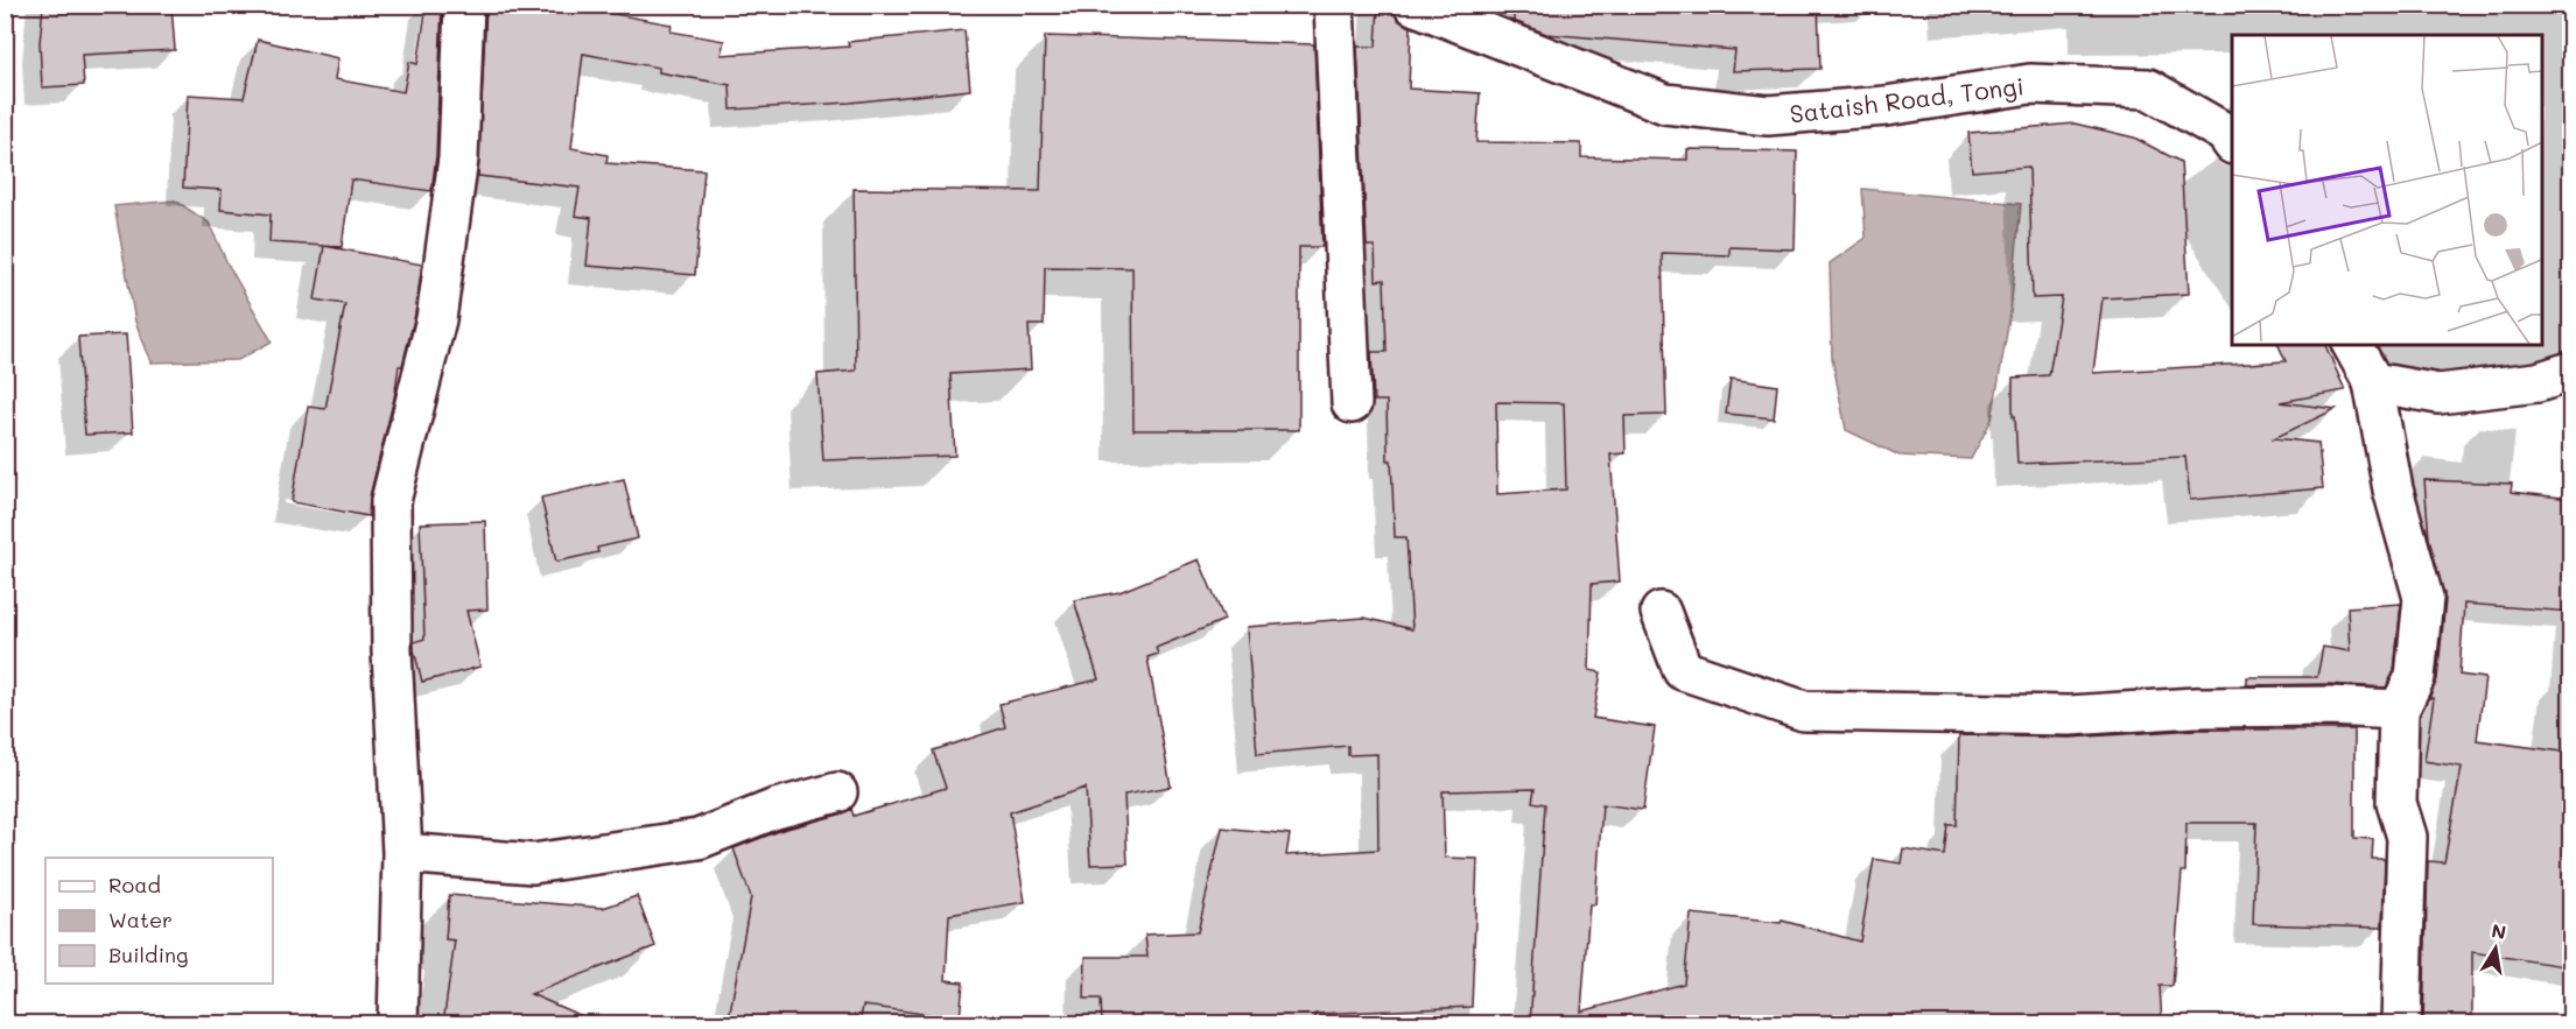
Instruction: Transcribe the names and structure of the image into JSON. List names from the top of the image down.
{
  "streets": {
    "street": ["Sataish Road, Tongi"]
  },
  "legend": ["Road", "Water", "Building"],
  "north": "top"
}
